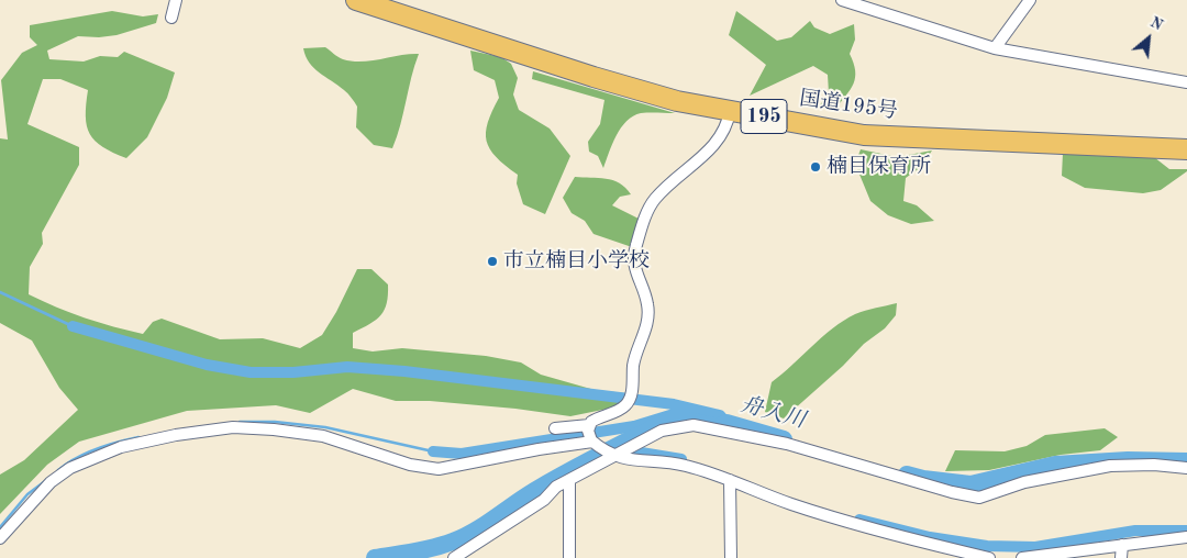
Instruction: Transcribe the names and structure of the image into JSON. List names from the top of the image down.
{
  "streets": {
    "highway": ["国道195号", "195"]
  },
  "water": ["舟入川"],
  "places": ["楠目保育所", "市立楠目小学校"],
  "north": "top right"
}
